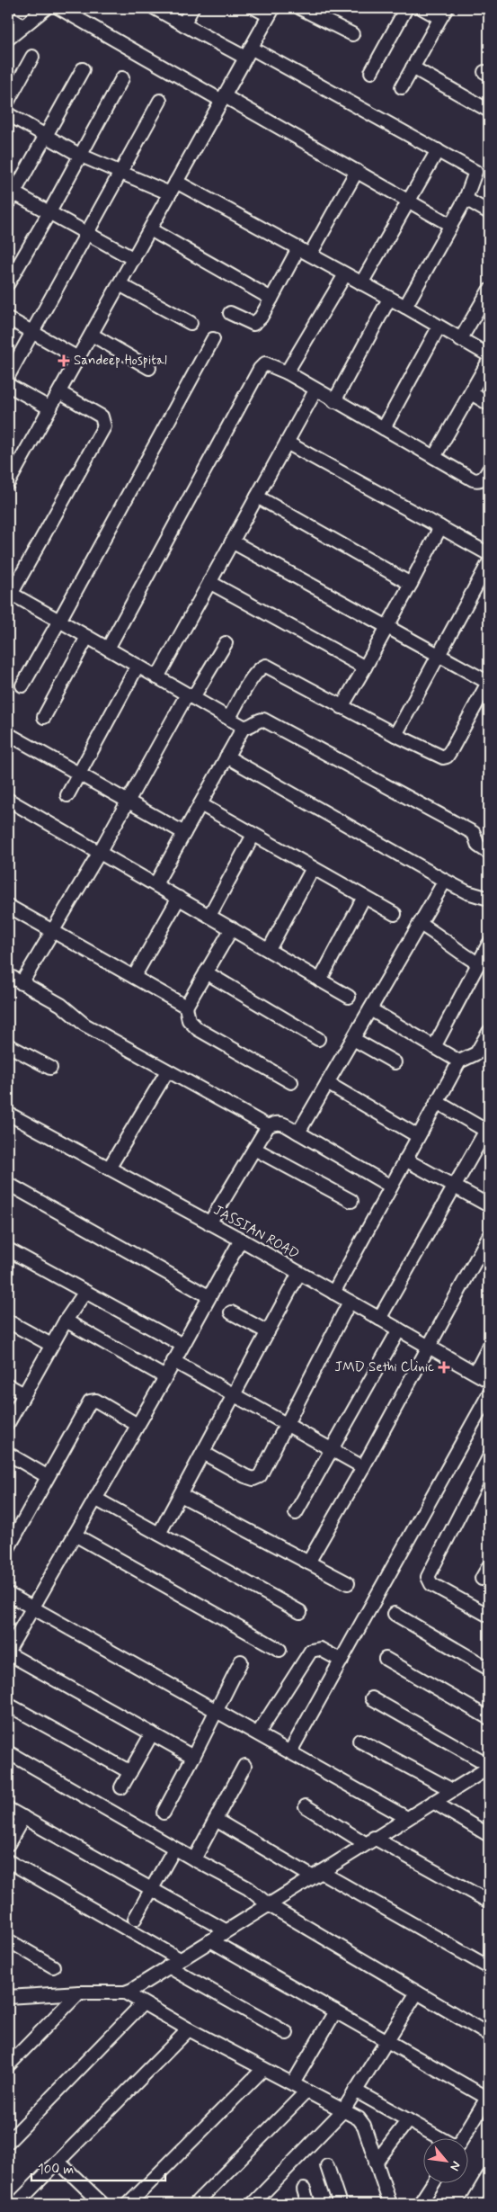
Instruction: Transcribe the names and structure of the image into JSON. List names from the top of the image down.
{
  "streets": {
    "street": ["JASSIAN ROAD"]
  },
  "places": {
    "health": ["Sandeep Hospital", "JMD Sethi Clinic"]
  },
  "scale_bar": "100 m",
  "north": "bottom right"
}
